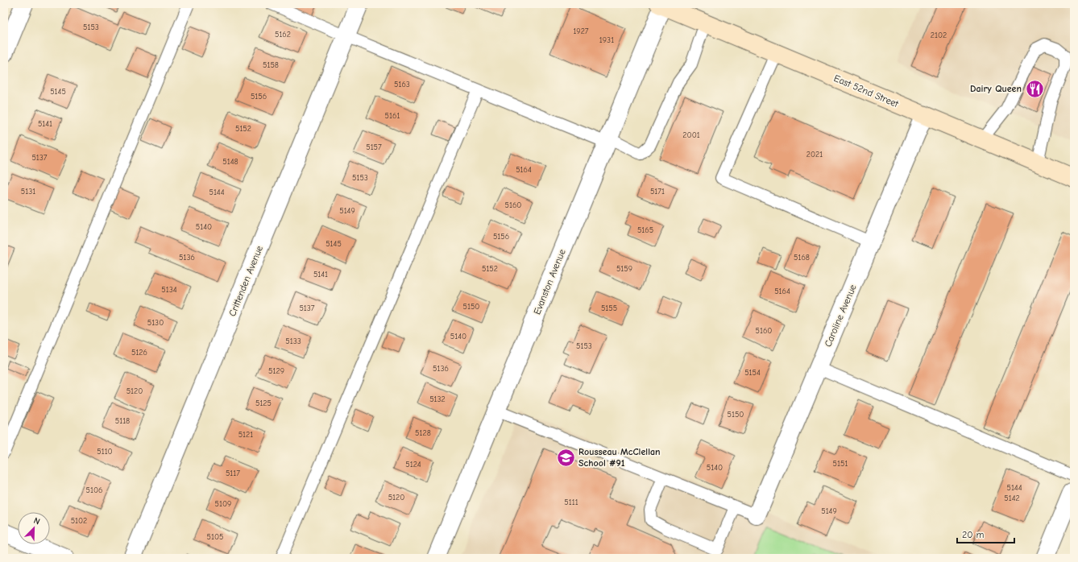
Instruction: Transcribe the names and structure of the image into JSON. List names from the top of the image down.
{
  "streets": {
    "street": [
      "East 52nd Street",
      "Crittenden Avenue",
      "Evanston Avenue",
      "Caroline Avenue"
    ]
  },
  "crossings": [
    ["East 52nd Street", "Evanston Avenue"],
    ["East 52nd Street", "Caroline Avenue"]
  ],
  "places": {
    "restaurant": ["Dairy Queen"],
    "school or university": ["Rousseau McClellan School #91"]
  },
  "house_numbers": [
    "5153",
    "1927",
    "5162",
    "2102",
    "1931",
    "5158",
    "5163",
    "5145",
    "5156",
    "5161",
    "5141",
    "5152",
    "2001",
    "5157",
    "2021",
    "5137",
    "5148",
    "5164",
    "5153",
    "5131",
    "5171",
    "5144",
    "5160",
    "5149",
    "5140",
    "5165",
    "5156",
    "5145",
    "5136",
    "5168",
    "5152",
    "5159",
    "5141",
    "5134",
    "5164",
    "5150",
    "5137",
    "5155",
    "5130",
    "5160",
    "5140",
    "5133",
    "5153",
    "5126",
    "5136",
    "5129",
    "5154",
    "5120",
    "5132",
    "5125",
    "5150",
    "5118",
    "5128",
    "5121",
    "5110",
    "5151",
    "5124",
    "5140",
    "5117",
    "5144",
    "5106",
    "5120",
    "5142",
    "5111",
    "5109",
    "5149",
    "5102",
    "5105"
  ],
  "scale_bar": "20 m",
  "north": "top right"
}
